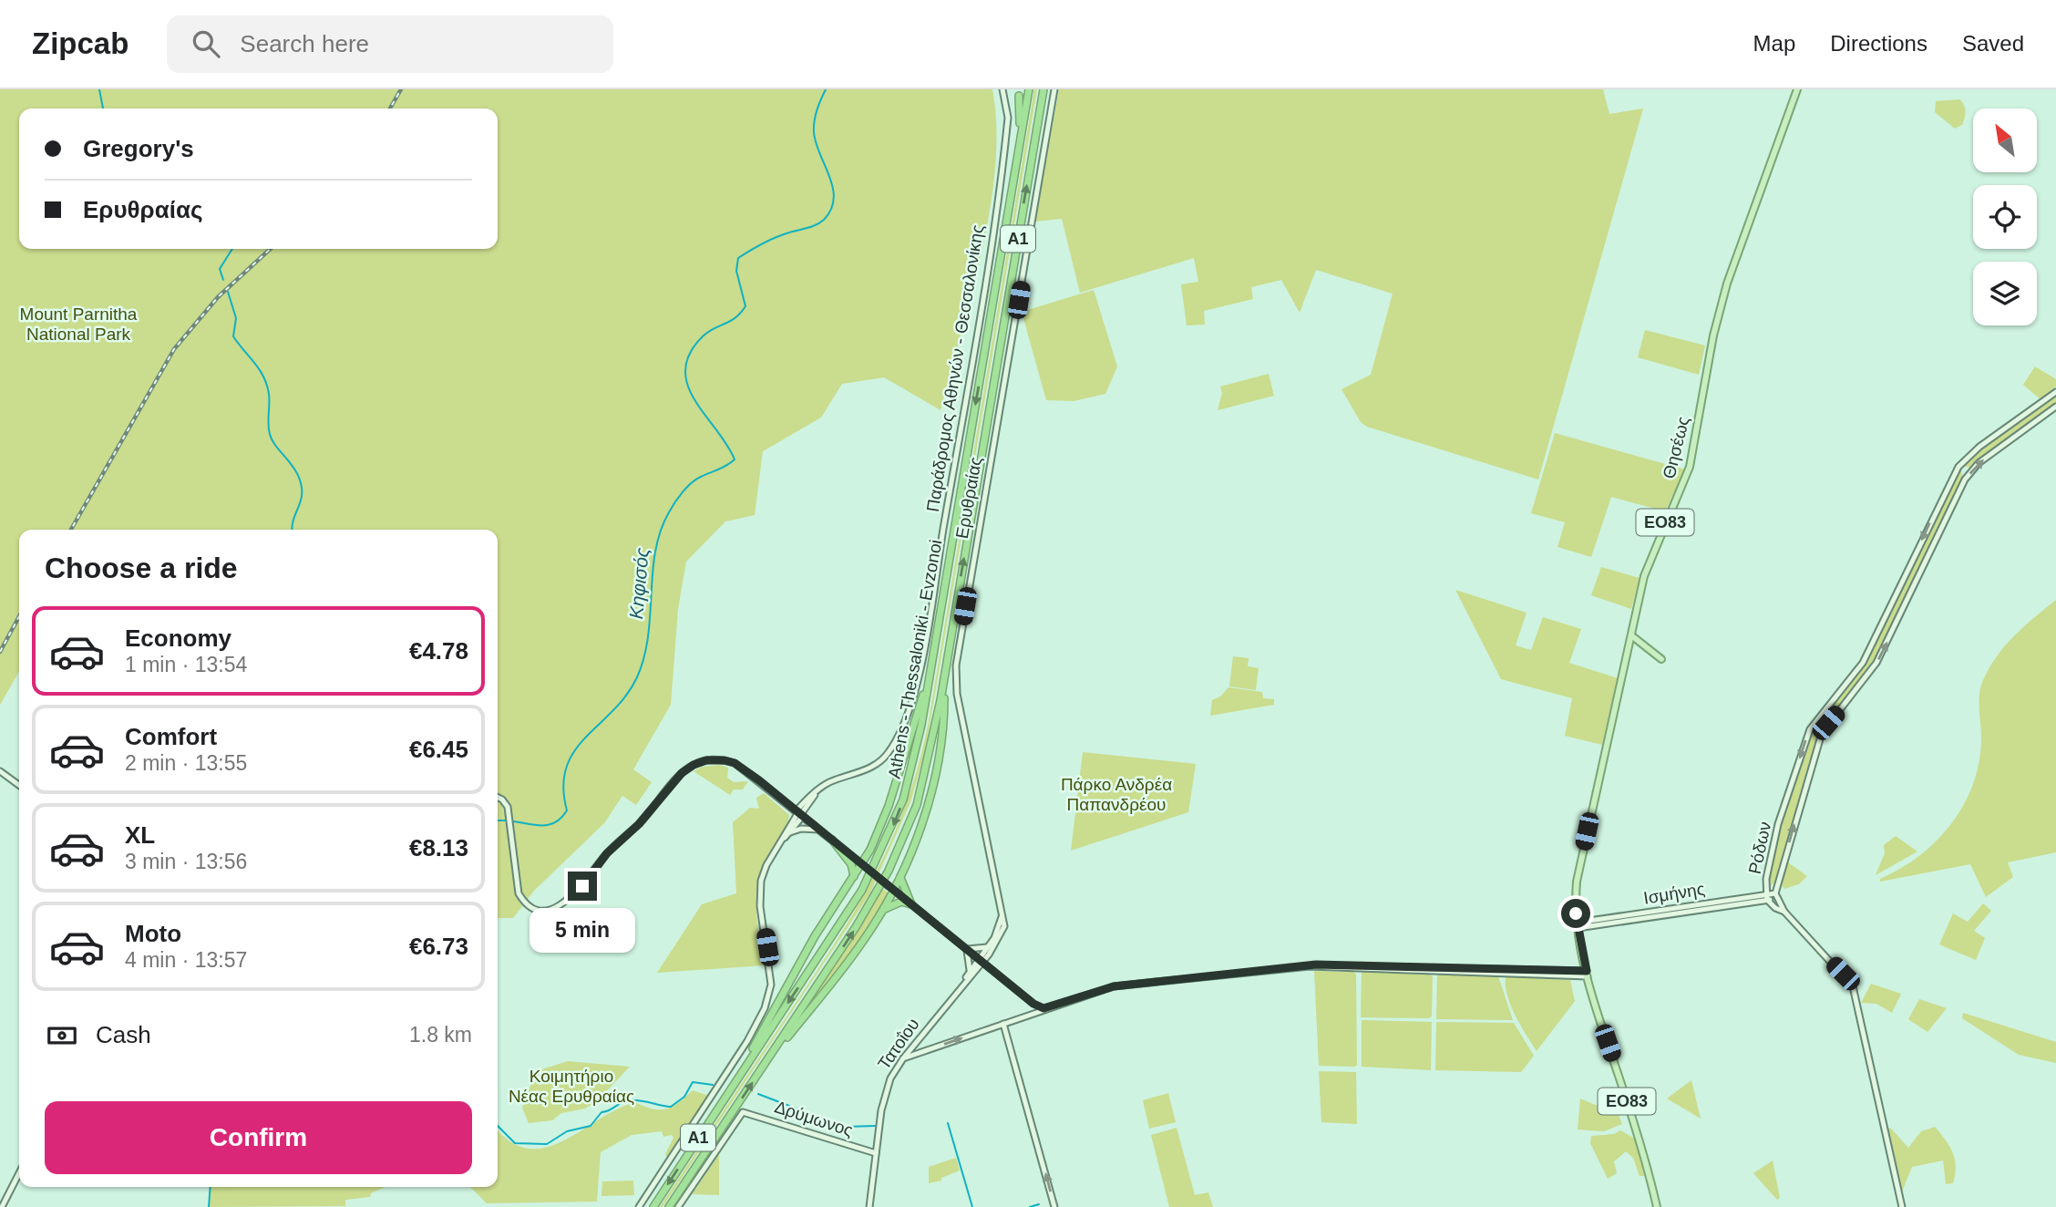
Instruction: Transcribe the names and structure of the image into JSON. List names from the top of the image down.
{
  "streets": {
    "highway": ["Α1", "Athens - Thessaloniki - Evzonoi"],
    "main road": [
      "Παράδρομος Αθηνών - Θεσσαλονίκης",
      "Θησέως",
      "Ερυθραίας",
      "ΕΟ83",
      "Ρόδων",
      "Ισμήνης",
      "Τατοΐου",
      "Δρύμωνος"
    ]
  },
  "crossings": [
    ["Θησέως", "ΕΟ83"],
    ["Θησέως", "Ισμήνης"],
    ["Ερυθραίας", "Τατοΐου"],
    ["ΕΟ83", "Ισμήνης"],
    ["Ρόδων", "Ισμήνης"],
    ["Τατοΐου", "Δρύμωνος"]
  ],
  "water": ["Κηφισός"],
  "parks": ["Mount Parnitha National Park", "Πάρκο Ανδρέα Παπανδρέου", "Κοιμητήριο Νέας Ερυθραίας"],
  "north": "top left",
  "page": {
    "header": "Zipcab",
    "search": "Search here",
    "nav": ["Map", "Directions", "Saved"],
    "banner": ["Gregory's", "Ερυθραίας"],
    "heading": "Choose a ride",
    "list": [
      {
        "name": "Economy",
        "note": "1 min · 13:54",
        "value": "€4.78"
      },
      {
        "name": "Comfort",
        "note": "2 min · 13:55",
        "value": "€6.45"
      },
      {
        "name": "XL",
        "note": "3 min · 13:56",
        "value": "€8.13"
      },
      {
        "name": "Moto",
        "note": "4 min · 13:57",
        "value": "€6.73"
      }
    ],
    "bubble": "5 min",
    "pay": ["Cash", "1.8 km"],
    "buttons": "Confirm"
  }
}
